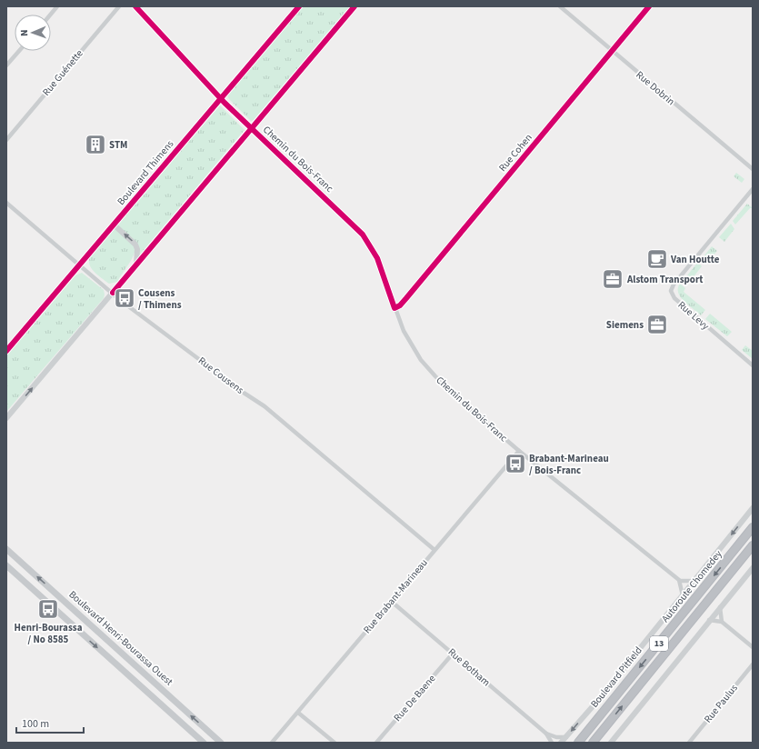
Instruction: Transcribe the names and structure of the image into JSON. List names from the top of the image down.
{
  "streets": {
    "highway": ["Autoroute Chomedey", "13"],
    "main road": ["Boulevard Henri-Bourassa Ouest"],
    "street": [
      "Rue Guénette",
      "Rue Dobrin",
      "Rue Cohen",
      "Chemin du Bois-Franc",
      "Boulevard Thimens",
      "Rue Levy",
      "Rue Cousens",
      "Rue Brabant-Marineau",
      "Rue Botham",
      "Boulevard Pitfield",
      "Rue De Baene",
      "Rue Paulus"
    ]
  },
  "crossings": [
    ["Rue Dobrin", "Rue Cohen"],
    ["Rue Cohen", "Chemin du Bois-Franc"],
    ["Chemin du Bois-Franc", "Boulevard Thimens"],
    ["Chemin du Bois-Franc", "Rue Brabant-Marineau"],
    ["Boulevard Thimens", "Rue Cousens"],
    ["Rue Cousens", "Rue Brabant-Marineau"],
    ["Rue Brabant-Marineau", "Rue Botham"],
    ["Rue Botham", "Boulevard Pitfield"],
    ["Rue Botham", "Rue De Baene"]
  ],
  "places": {
    "building": ["STM"],
    "cafe": ["Van Houtte"],
    "office": ["Alstom Transport", "Siemens"],
    "bus stop": ["Cousens / Thimens", "Brabant-Marineau / Bois-Franc", "Henri-Bourassa / No 8585"]
  },
  "scale_bar": "100 m",
  "north": "left"
}
